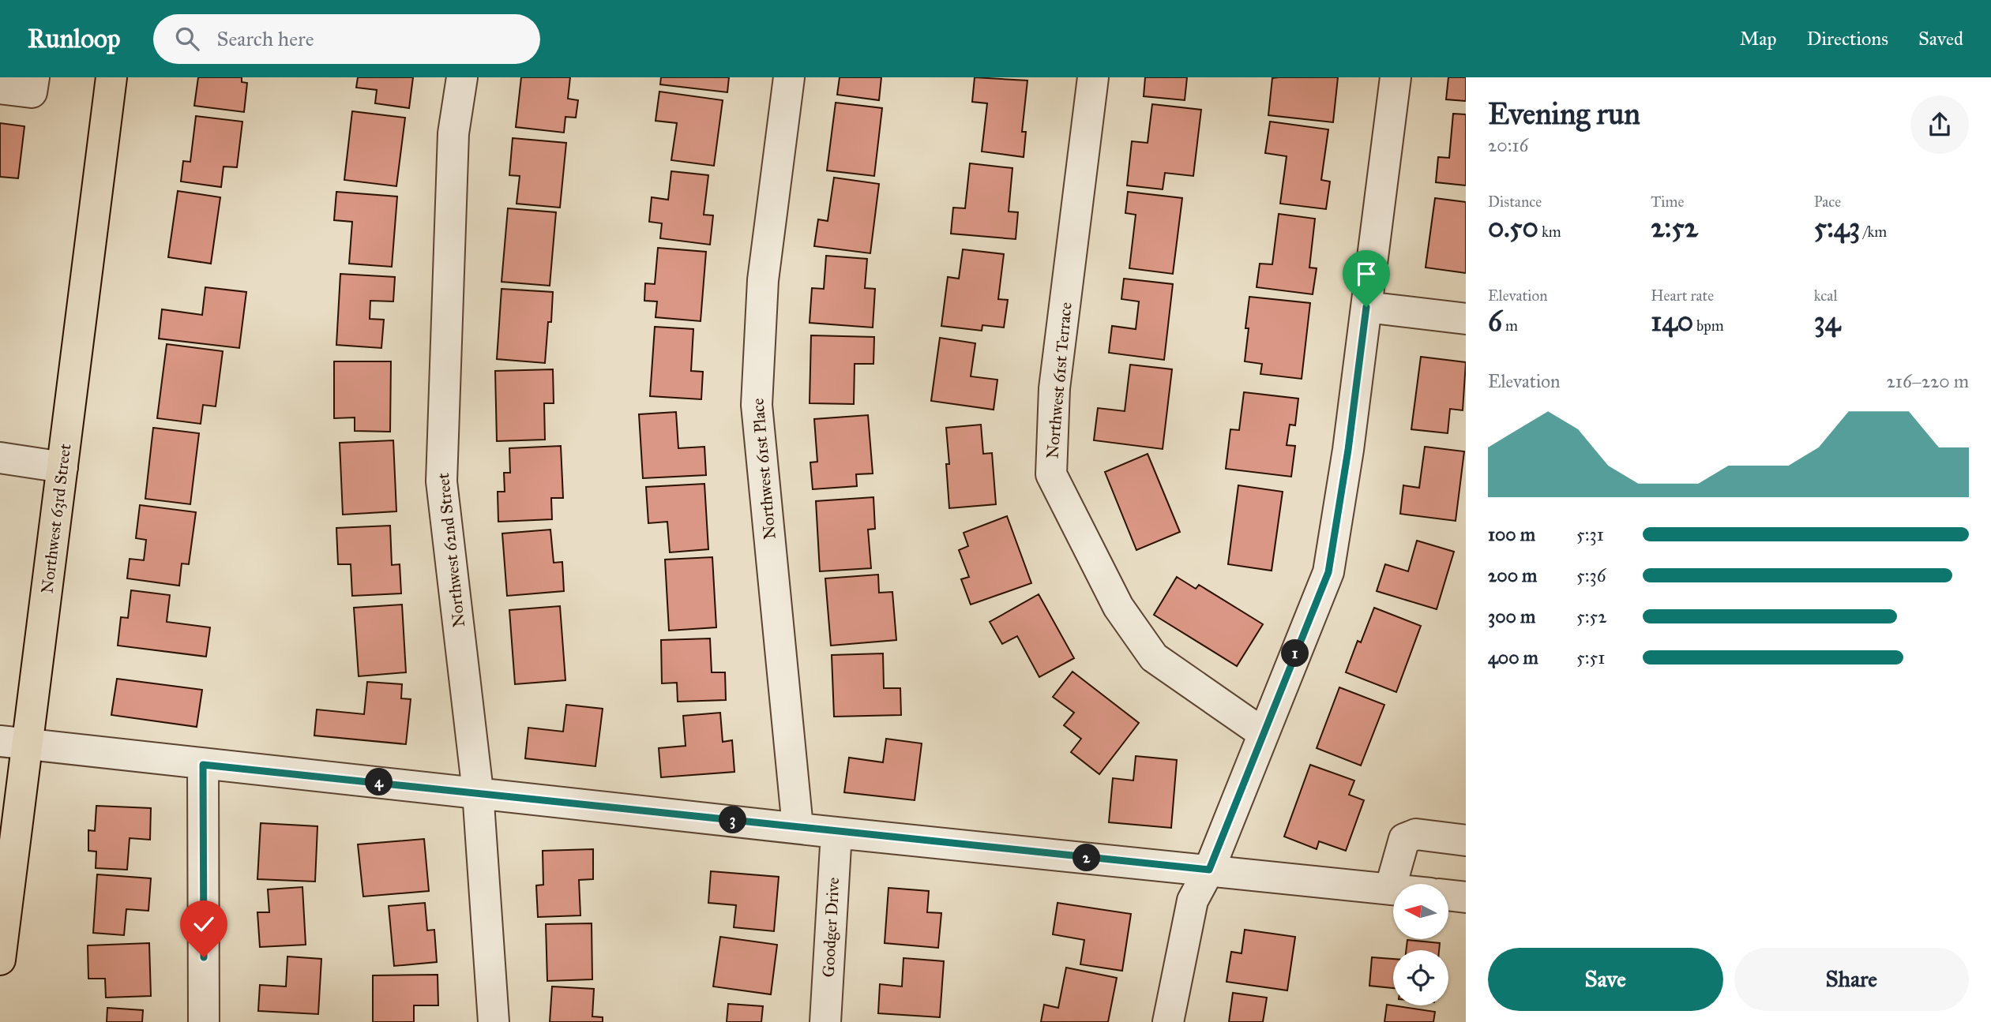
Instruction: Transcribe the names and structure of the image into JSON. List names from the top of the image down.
{
  "streets": {
    "main road": ["Northwest 63rd Street"],
    "street": [
      "Northwest 61st Terrace",
      "Northwest 61st Place",
      "Northwest 62nd Street",
      "Goodger Drive"
    ]
  },
  "north": "left",
  "page": {
    "header": "Runloop",
    "search": "Search here",
    "nav": ["Map", "Directions", "Saved"],
    "heading": ["Evening run", "20:16"],
    "stats": [
      ["Distance", "0.50 km"],
      ["Time", "2:52"],
      ["Pace", "5:43 /km"],
      ["Elevation", "6 m"],
      ["Heart rate", "140 bpm"],
      ["kcal", "34"]
    ],
    "chart": ["Elevation", "216–220 m"],
    "list": [
      {
        "name": "100 m",
        "note": "5:31"
      },
      {
        "name": "200 m",
        "note": "5:36"
      },
      {
        "name": "300 m",
        "note": "5:52"
      },
      {
        "name": "400 m",
        "note": "5:51"
      }
    ],
    "pins": [
      "1",
      "4",
      "3",
      "2"
    ],
    "buttons": ["Save", "Share"]
  }
}
